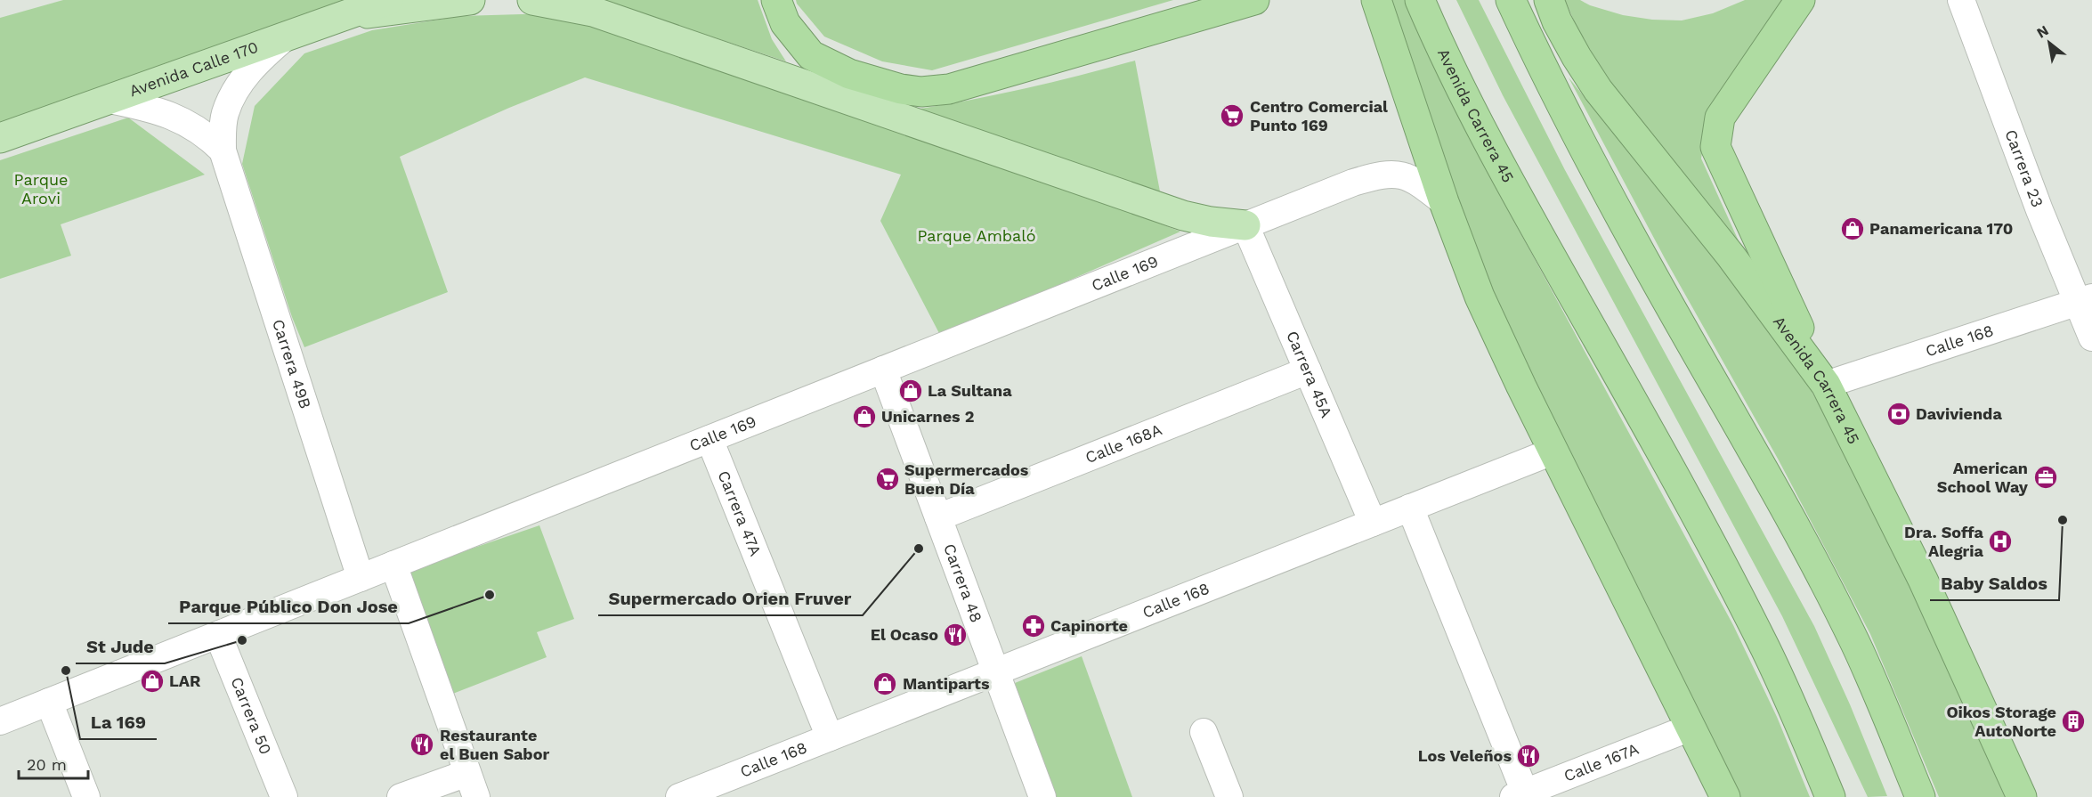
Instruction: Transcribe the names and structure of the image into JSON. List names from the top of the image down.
{
  "streets": {
    "highway": ["Avenida Carrera 45"],
    "main road": ["Avenida Calle 170"],
    "street": [
      "Carrera 23",
      "Calle 169",
      "Calle 168",
      "Carrera 49B",
      "Carrera 45A",
      "Calle 168A",
      "Carrera 47A",
      "Carrera 48",
      "Carrera 50",
      "Calle 167A"
    ]
  },
  "crossings": [
    ["Avenida Calle 170", "Carrera 49B"],
    ["Avenida Carrera 45", "Calle 168"],
    ["Carrera 23", "Calle 168"],
    ["Calle 169", "Carrera 49B"],
    ["Calle 169", "Carrera 45A"],
    ["Calle 169", "Carrera 47A"],
    ["Calle 169", "Carrera 48"],
    ["Calle 169", "Carrera 50"],
    ["Calle 168", "Carrera 45A"],
    ["Calle 168", "Carrera 47A"],
    ["Calle 168", "Carrera 48"],
    ["Carrera 45A", "Calle 168A"],
    ["Calle 168A", "Carrera 48"]
  ],
  "parks": ["Parque Arovi", "Parque Ambaló"],
  "places": {
    "supermarket": ["Centro Comercial Punto 169", "Supermercados Buen Día"],
    "shop": [
      "Panamericana 170",
      "La Sultana",
      "Unicarnes 2",
      "LAR",
      "Mantiparts"
    ],
    "bank": ["Davivienda"],
    "office": ["American School Way"],
    "other": [
      "Baby Saldos",
      "Supermercado Orien Fruver",
      "Parque Público Don Jose",
      "St Jude",
      "La 169"
    ],
    "hospital": ["Dra. Soffa Alegria"],
    "pharmacy": ["Capinorte"],
    "restaurant": ["El Ocaso", "Restaurante el Buen Sabor", "Los Veleños"],
    "building": ["Oikos Storage AutoNorte"]
  },
  "scale_bar": "20 m",
  "north": "top left"
}
